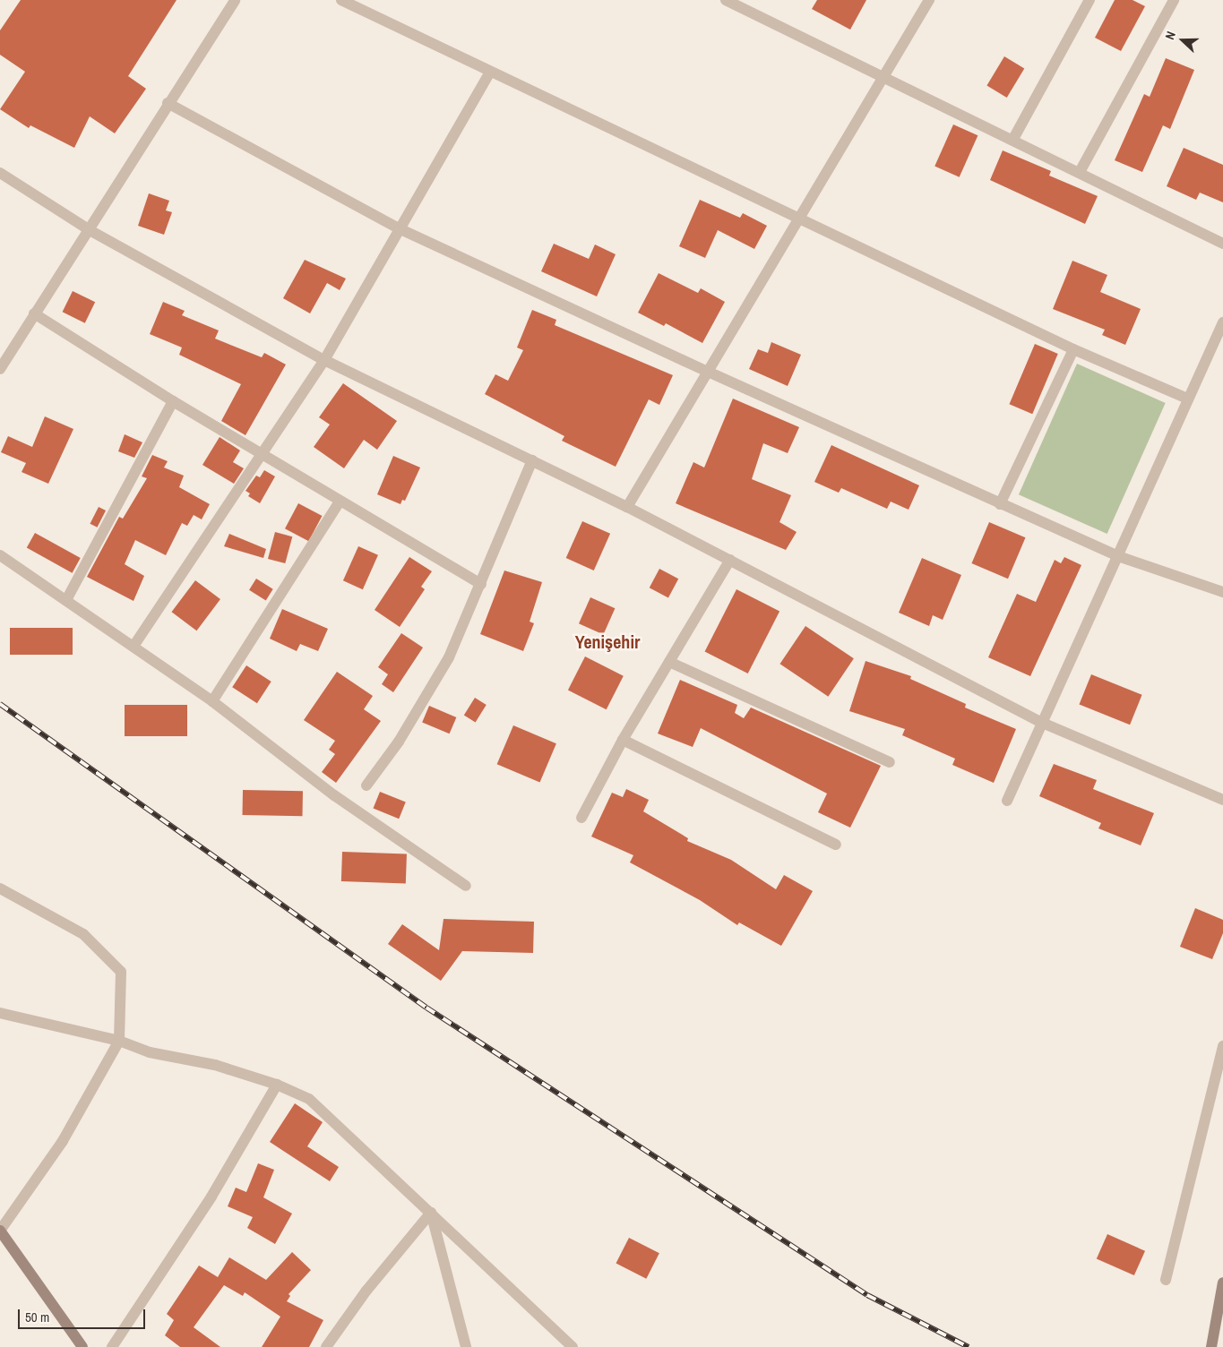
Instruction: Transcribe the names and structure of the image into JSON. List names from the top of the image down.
{
  "districts": ["Yenişehir"],
  "scale_bar": "50 m",
  "north": "left"
}
